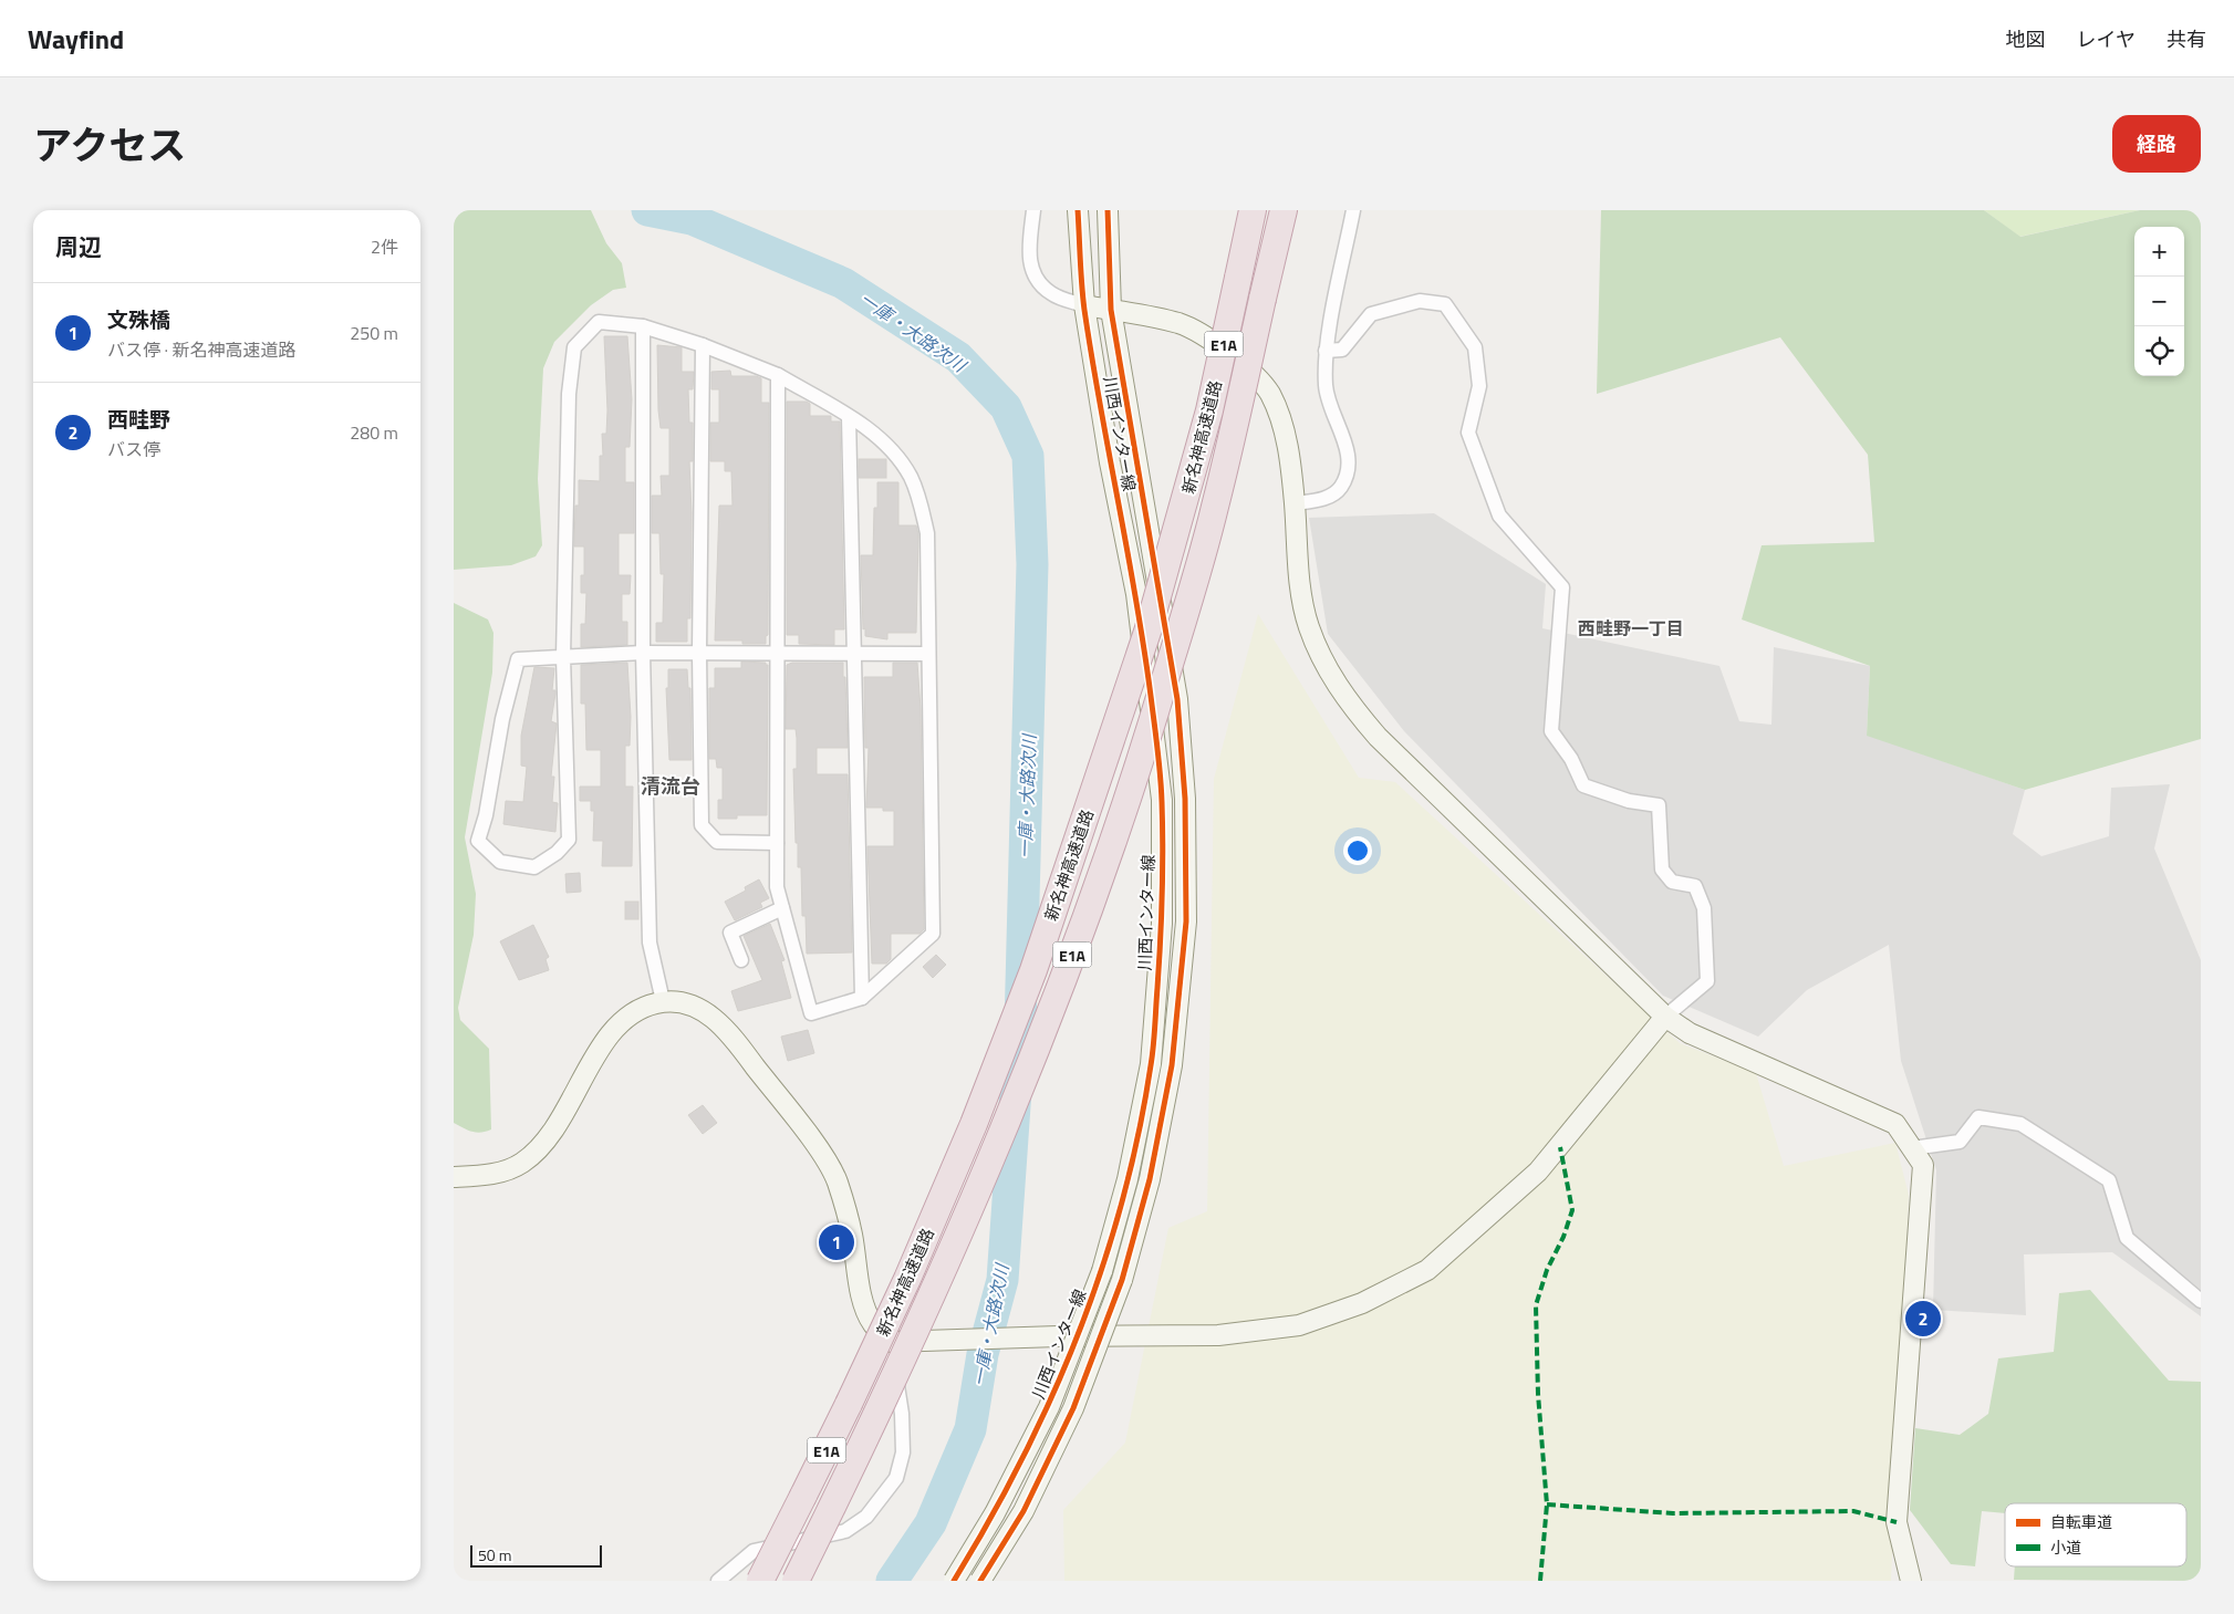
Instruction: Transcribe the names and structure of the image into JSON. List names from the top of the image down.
{
  "streets": {
    "highway": ["E1A", "新名神高速道路"],
    "street": ["川西インター線"]
  },
  "districts": ["西畦野一丁目", "清流台"],
  "water": ["一庫・大路次川"],
  "legend": ["自転車道", "小道"],
  "scale_bar": "50 m",
  "page": {
    "header": "Wayfind",
    "nav": ["地図", "レイヤ", "共有"],
    "title": "アクセス",
    "buttons": "経路",
    "heading": ["周辺", "2件"],
    "map_buttons": ["+", "−"],
    "list": [
      {
        "mark": "1",
        "name": "文殊橋",
        "note": "バス停 · 新名神高速道路",
        "value": "250 m"
      },
      {
        "mark": "2",
        "name": "西畦野",
        "note": "バス停",
        "value": "280 m"
      }
    ],
    "pins": ["1", "2"],
    "scale": "50 m"
  }
}
